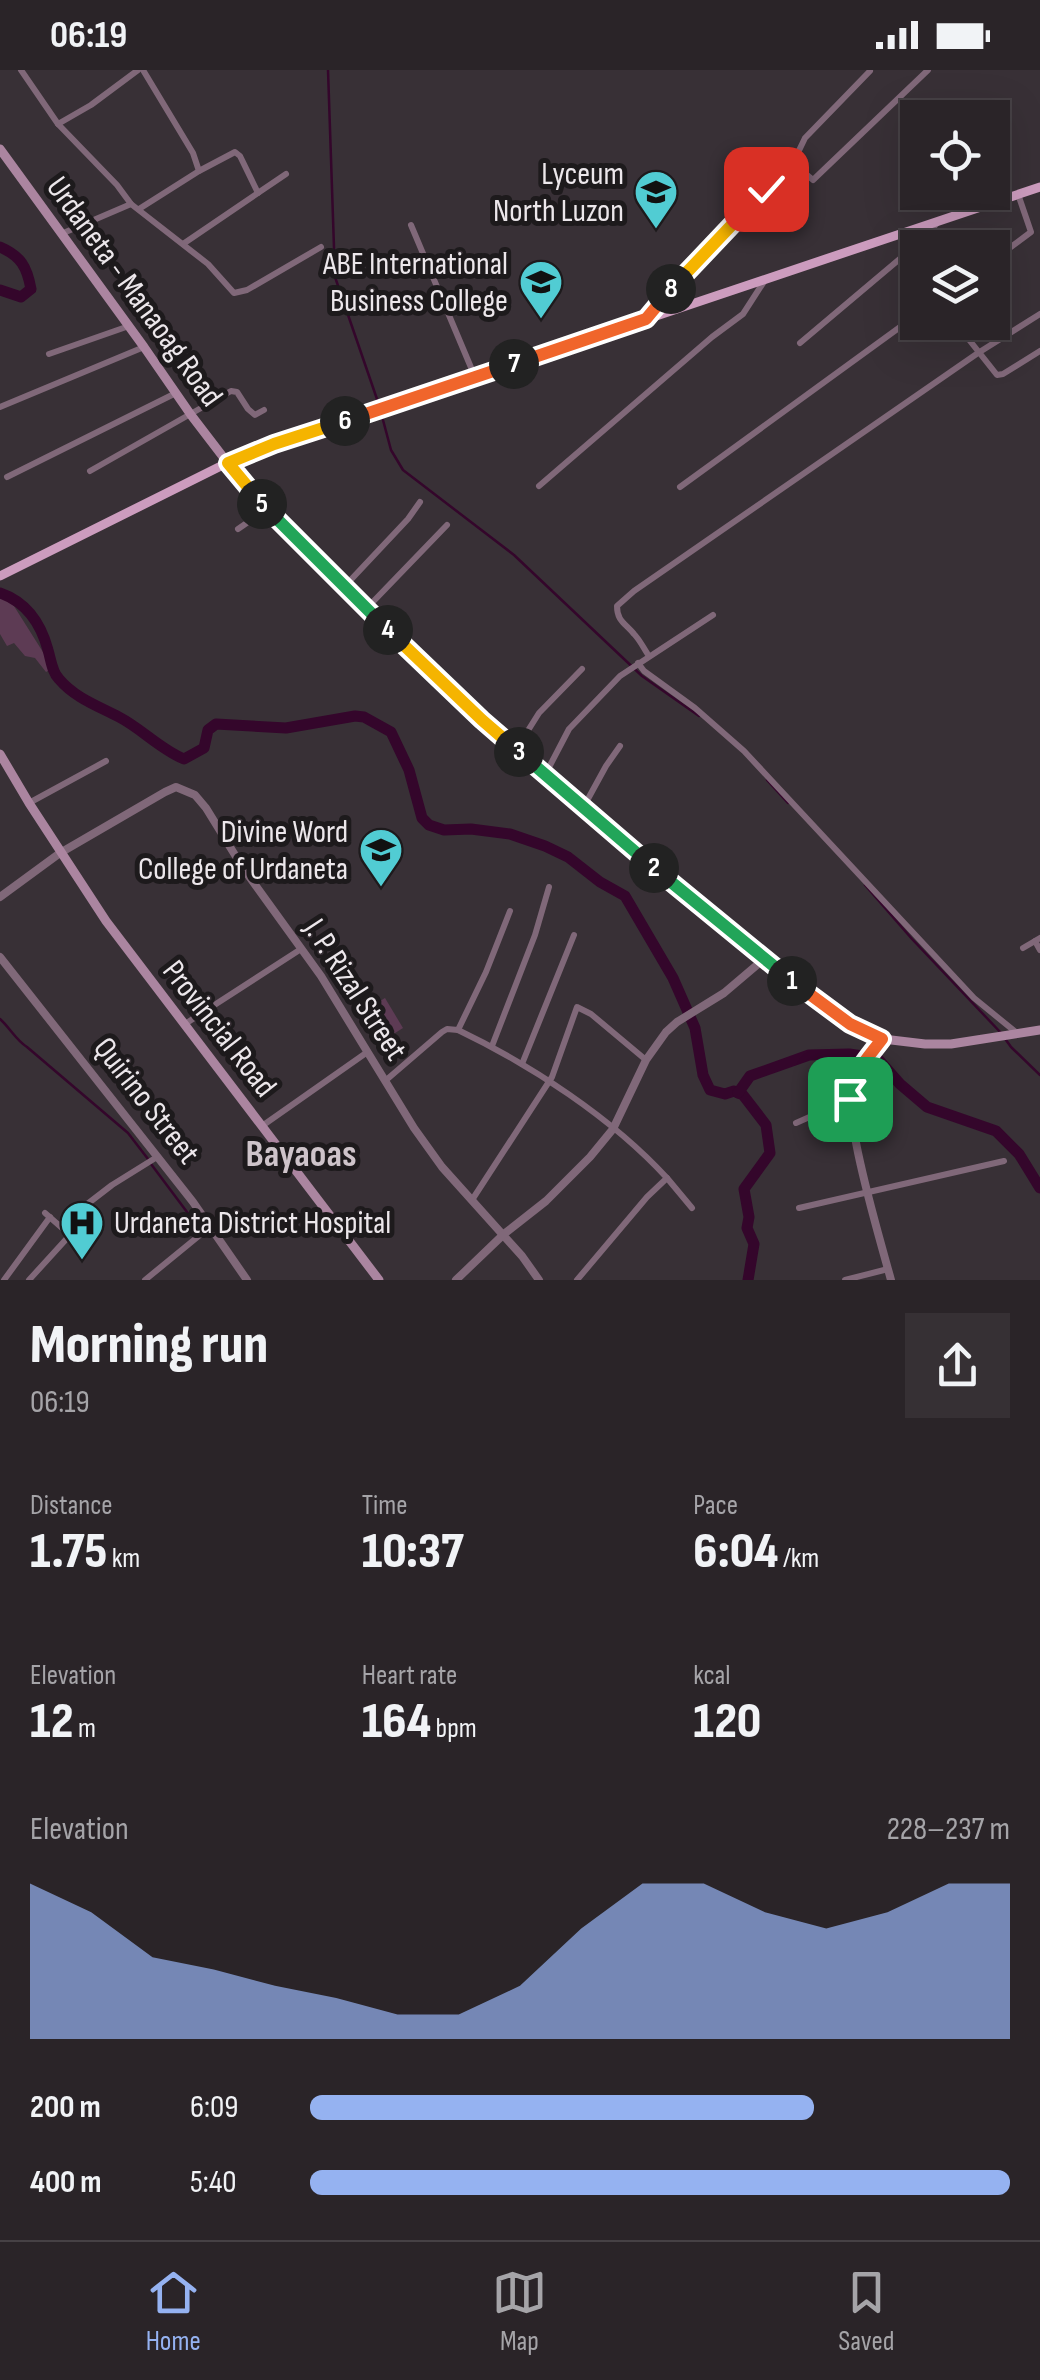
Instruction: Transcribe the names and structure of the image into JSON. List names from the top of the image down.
{
  "streets": {
    "main road": ["Urdaneta - Manaoag Road", "Provincial Road"],
    "street": ["J. P. Rizal Street", "Quirino Street"]
  },
  "crossings": [
    ["J. P. Rizal Street", "Provincial Road"]
  ],
  "districts": ["Bayaoas"],
  "places": {
    "school or university": ["Lyceum North Luzon", "ABE International Business College", "Divine Word College of Urdaneta"],
    "hospital": ["Urdaneta District Hospital"]
  },
  "page": {
    "status": "06:19",
    "pins": [
      "8",
      "7",
      "6",
      "5",
      "4",
      "3",
      "2",
      "1"
    ],
    "heading": ["Morning run", "06:19"],
    "stats": [
      ["Distance", "1.75 km"],
      ["Time", "10:37"],
      ["Pace", "6:04 /km"],
      ["Elevation", "12 m"],
      ["Heart rate", "164 bpm"],
      ["kcal", "120"]
    ],
    "chart": ["Elevation", "228–237 m"],
    "list": [
      {
        "name": "200 m",
        "note": "6:09"
      },
      {
        "name": "400 m",
        "note": "5:40"
      }
    ],
    "tabs": ["Home", "Map", "Saved"]
  }
}
